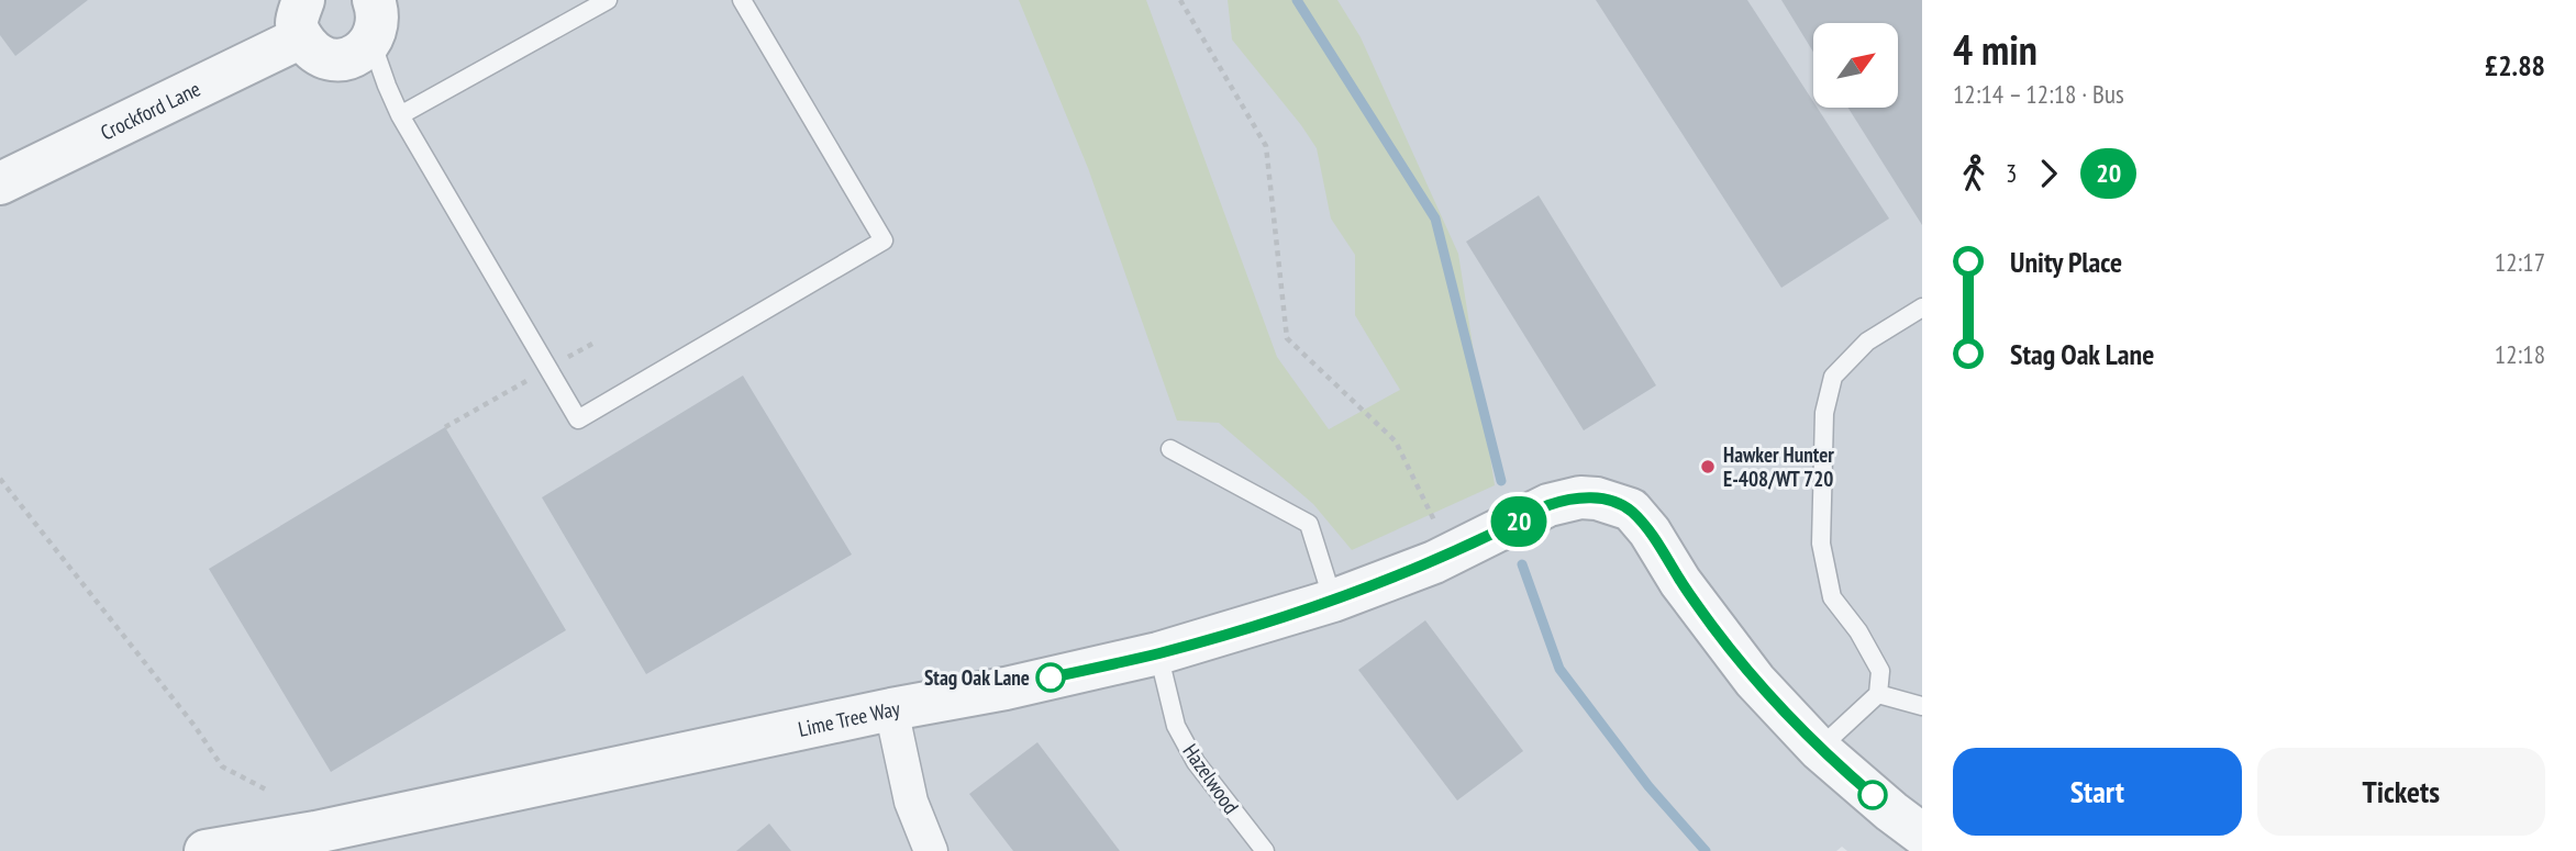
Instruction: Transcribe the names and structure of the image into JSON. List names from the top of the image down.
{
  "streets": {
    "street": ["Crockford Lane", "Lime Tree Way"],
    "lane": ["Hazelwood"]
  },
  "crossings": [
    ["Lime Tree Way", "Hazelwood"]
  ],
  "places": ["Hawker Hunter E-408/WT 720", "Stag Oak Lane"],
  "lines": ["bus line 20"],
  "north": "top right",
  "page": {
    "on_map": "20",
    "heading": ["4 min", "12:14 – 12:18 · Bus", "£2.88"],
    "legs": ["3", "20"],
    "list": [
      {
        "name": "Unity Place",
        "value": "12:17"
      },
      {
        "name": "Stag Oak Lane",
        "value": "12:18"
      }
    ],
    "buttons": ["Start", "Tickets"]
  }
}
